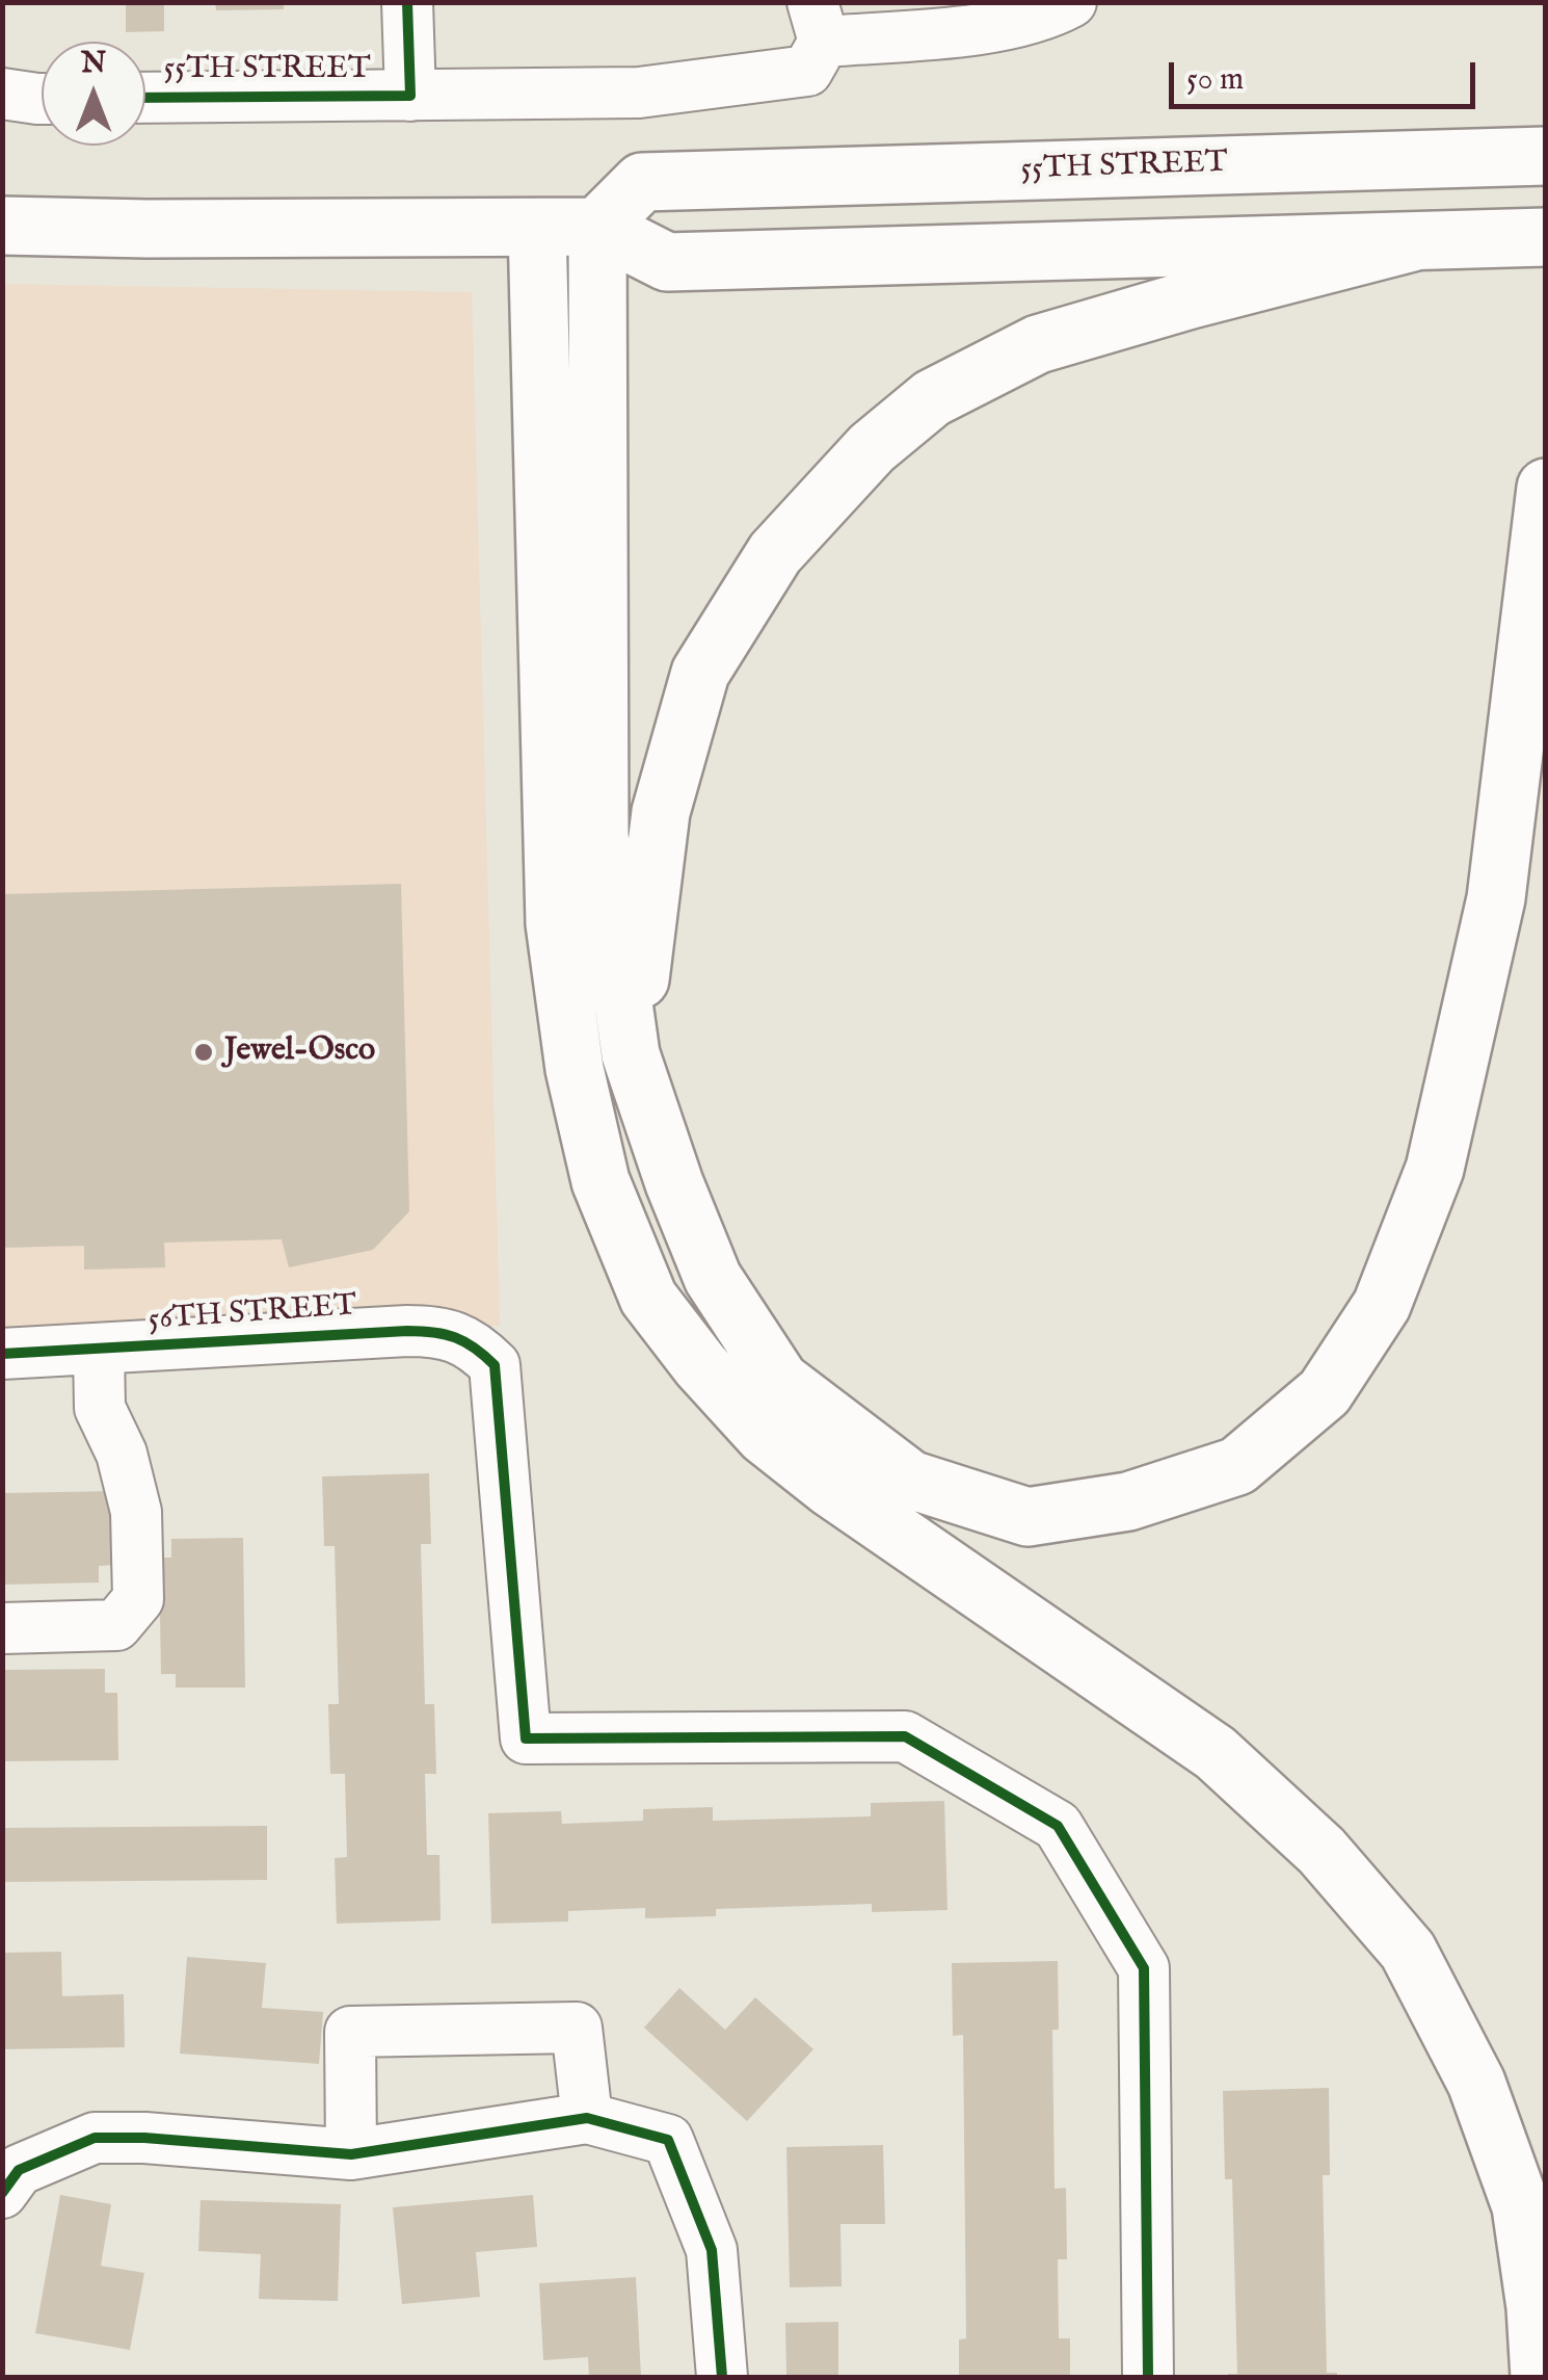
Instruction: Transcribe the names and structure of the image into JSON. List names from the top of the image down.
{
  "streets": {
    "main road": ["55TH STREET"],
    "street": ["56TH STREET"]
  },
  "places": ["Jewel-Osco"],
  "scale_bar": "50 m",
  "north": "top"
}
